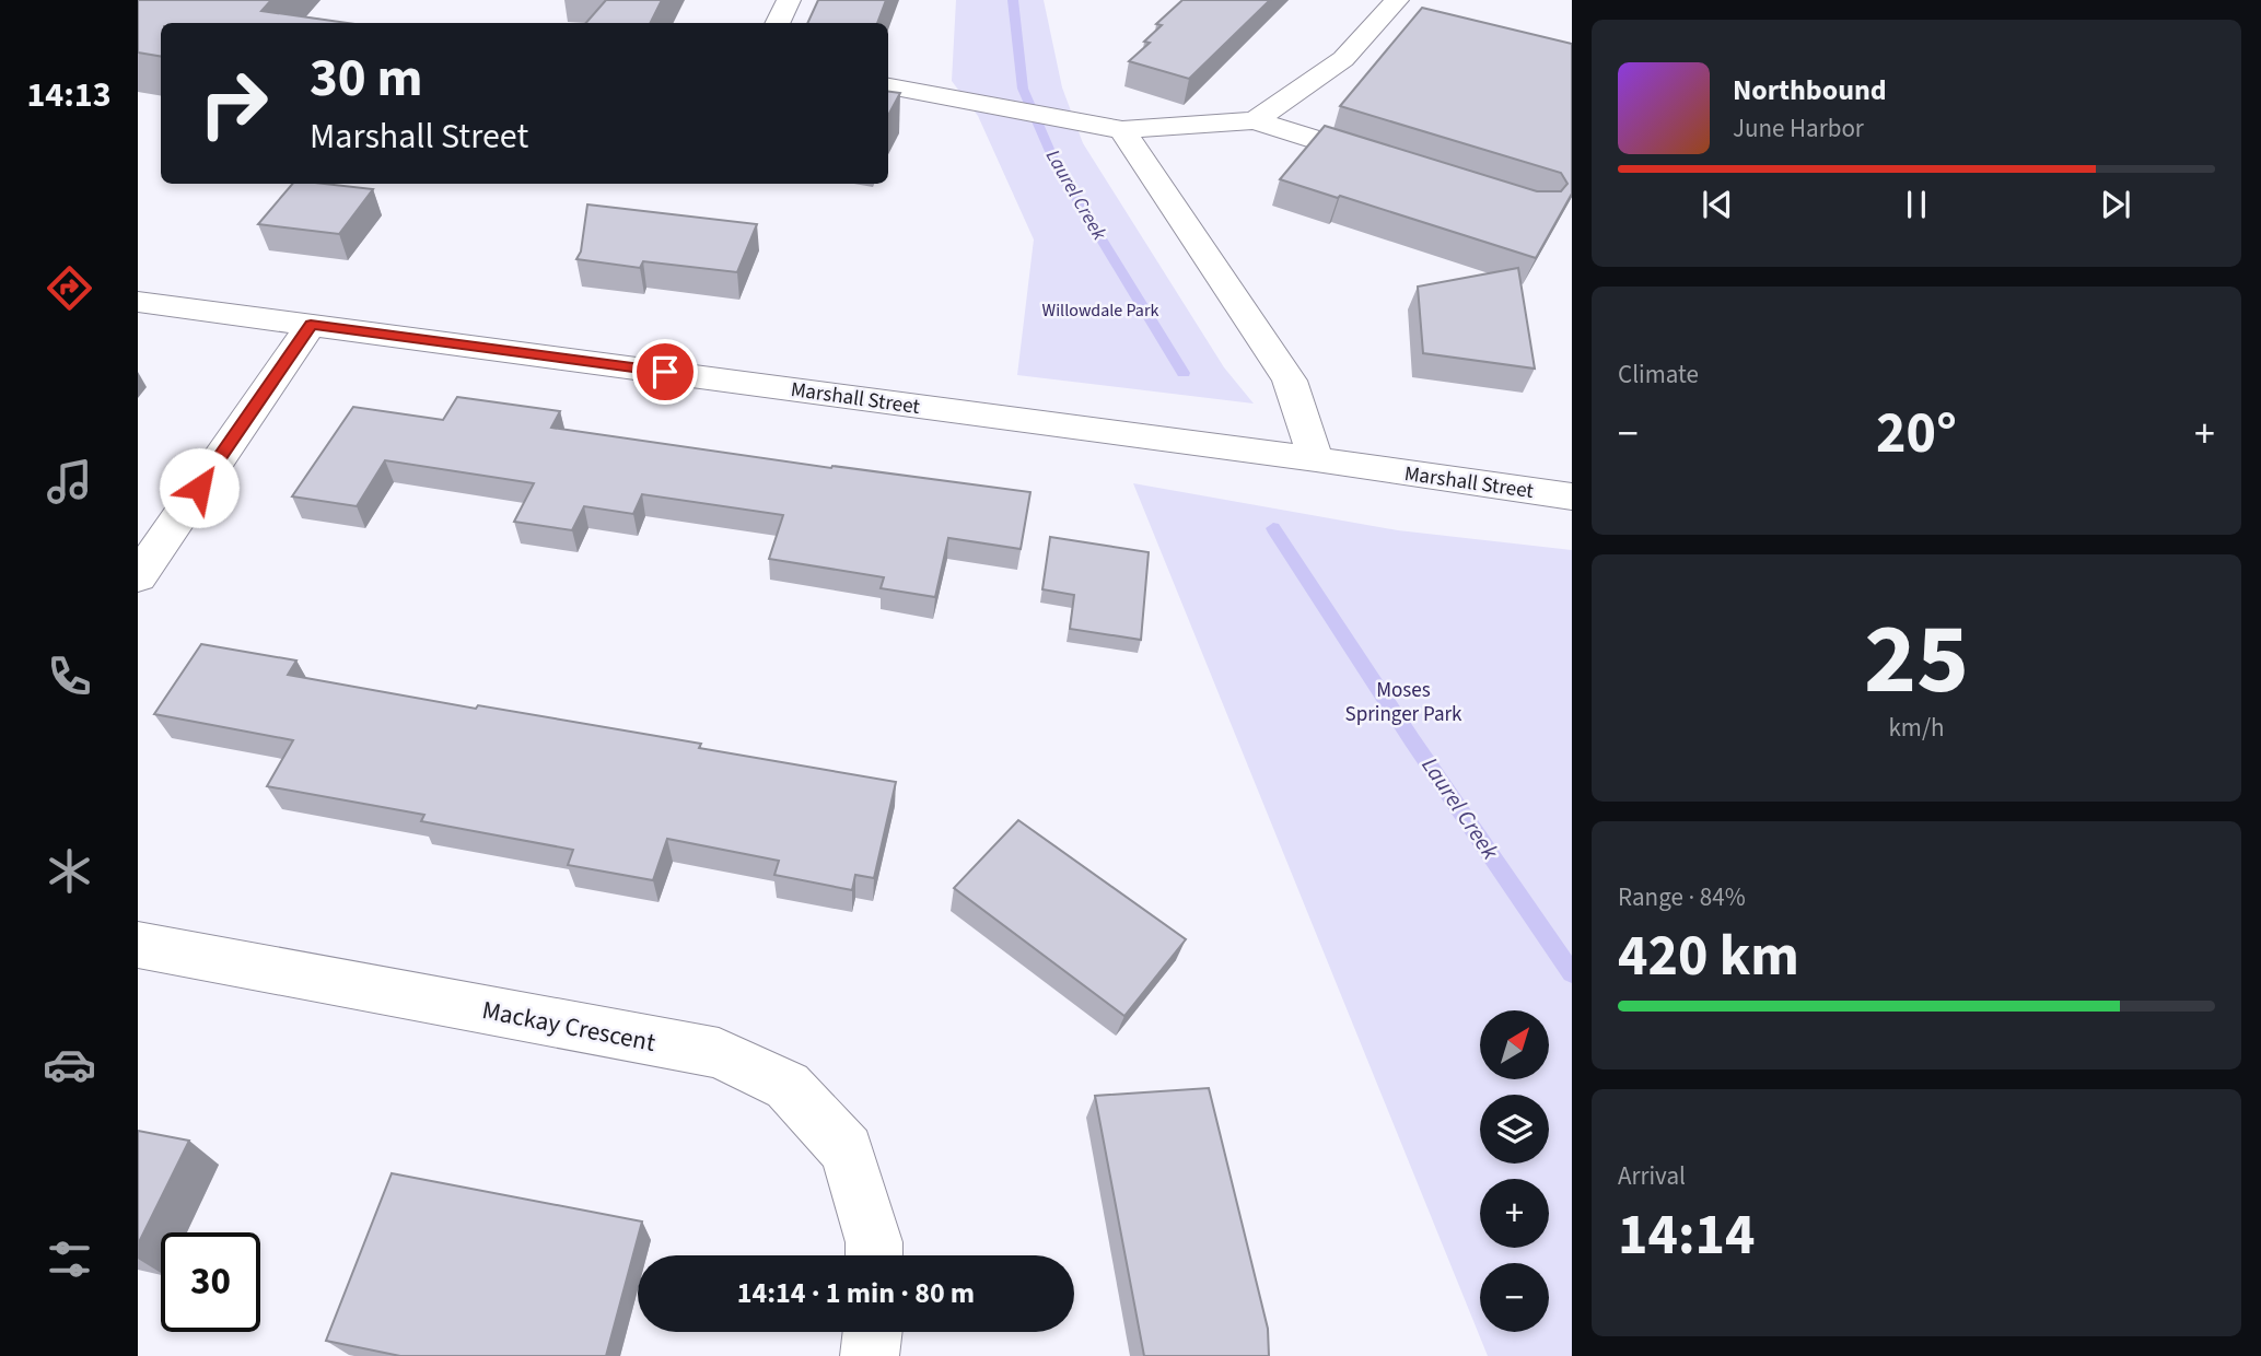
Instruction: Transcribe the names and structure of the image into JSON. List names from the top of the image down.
{
  "streets": {
    "street": ["Marshall Street", "Mackay Crescent"]
  },
  "water": ["Laurel Creek"],
  "parks": ["Willowdale Park", "Moses Springer Park"],
  "north": "top right",
  "page": {
    "tabs": "14:13",
    "turn": ["30 m", "Marshall Street"],
    "song": ["Northbound", "June Harbor"],
    "tile": [
      "Climate",
      ["25", "km/h"],
      ["Range · 84%", "420 km"],
      ["Arrival", "14:14"]
    ],
    "heat": ["−", "20°", "+"],
    "map_buttons": ["+", "−"],
    "limit": "30",
    "trip": "14:14 · 1 min · 80 m"
  }
}
